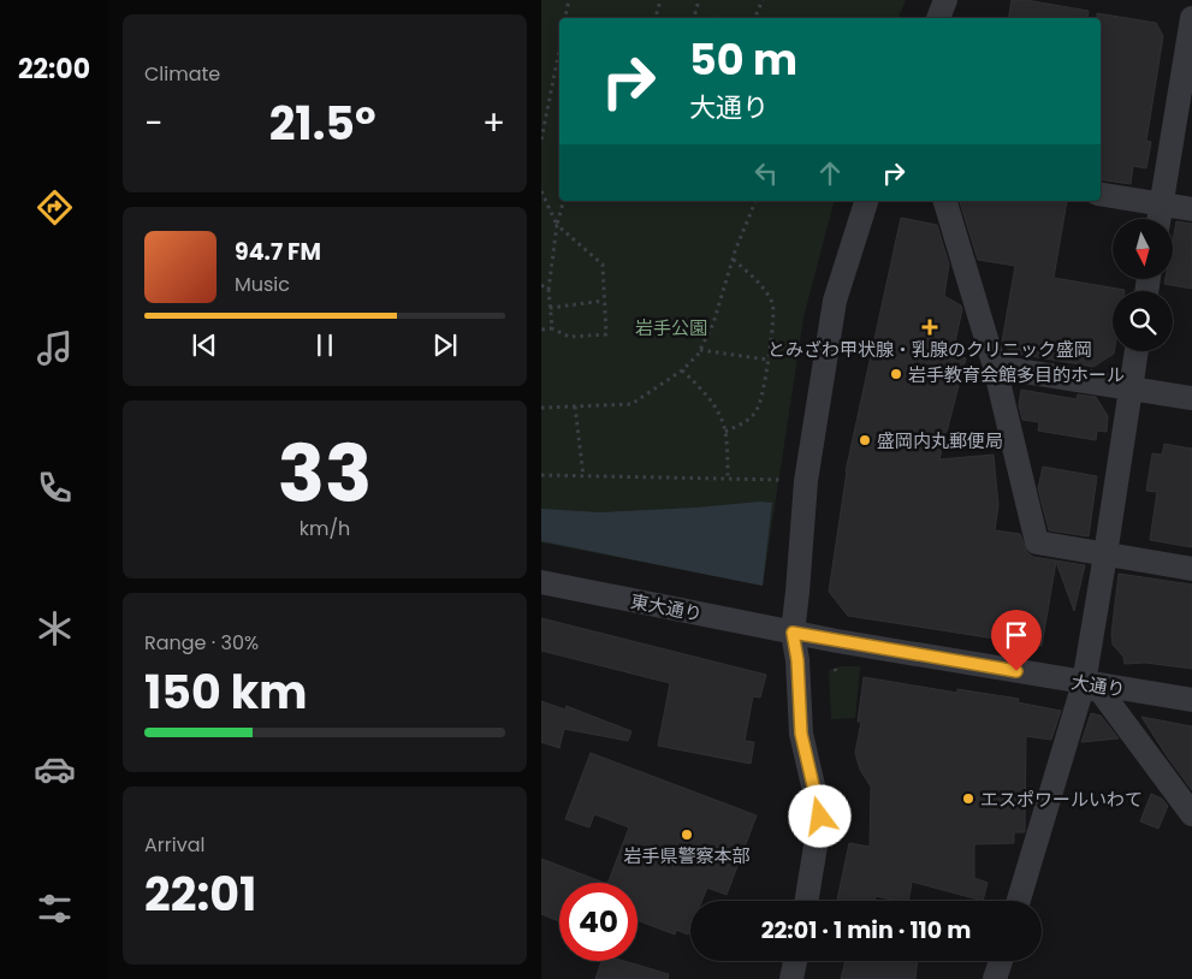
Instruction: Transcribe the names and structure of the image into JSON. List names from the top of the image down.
{
  "streets": {
    "street": ["東大通り", "大通り"]
  },
  "crossings": [
    ["東大通り", "大通り"]
  ],
  "parks": ["岩手公園"],
  "places": {
    "health": ["とみざわ甲状腺・乳腺のクリニック盛岡"],
    "other": [
      "岩手教育会館多目的ホール",
      "盛岡内丸郵便局",
      "エスポワールいわて",
      "岩手県警察本部"
    ]
  },
  "north": "bottom",
  "page": {
    "tabs": "22:00",
    "tile": [
      "Climate",
      ["33", "km/h"],
      ["Range · 30%", "150 km"],
      ["Arrival", "22:01"]
    ],
    "turn": ["50 m", "大通り"],
    "heat": ["−", "21.5°", "+"],
    "song": ["94.7 FM", "Music"],
    "limit": "40",
    "trip": "22:01 · 1 min · 110 m"
  }
}
